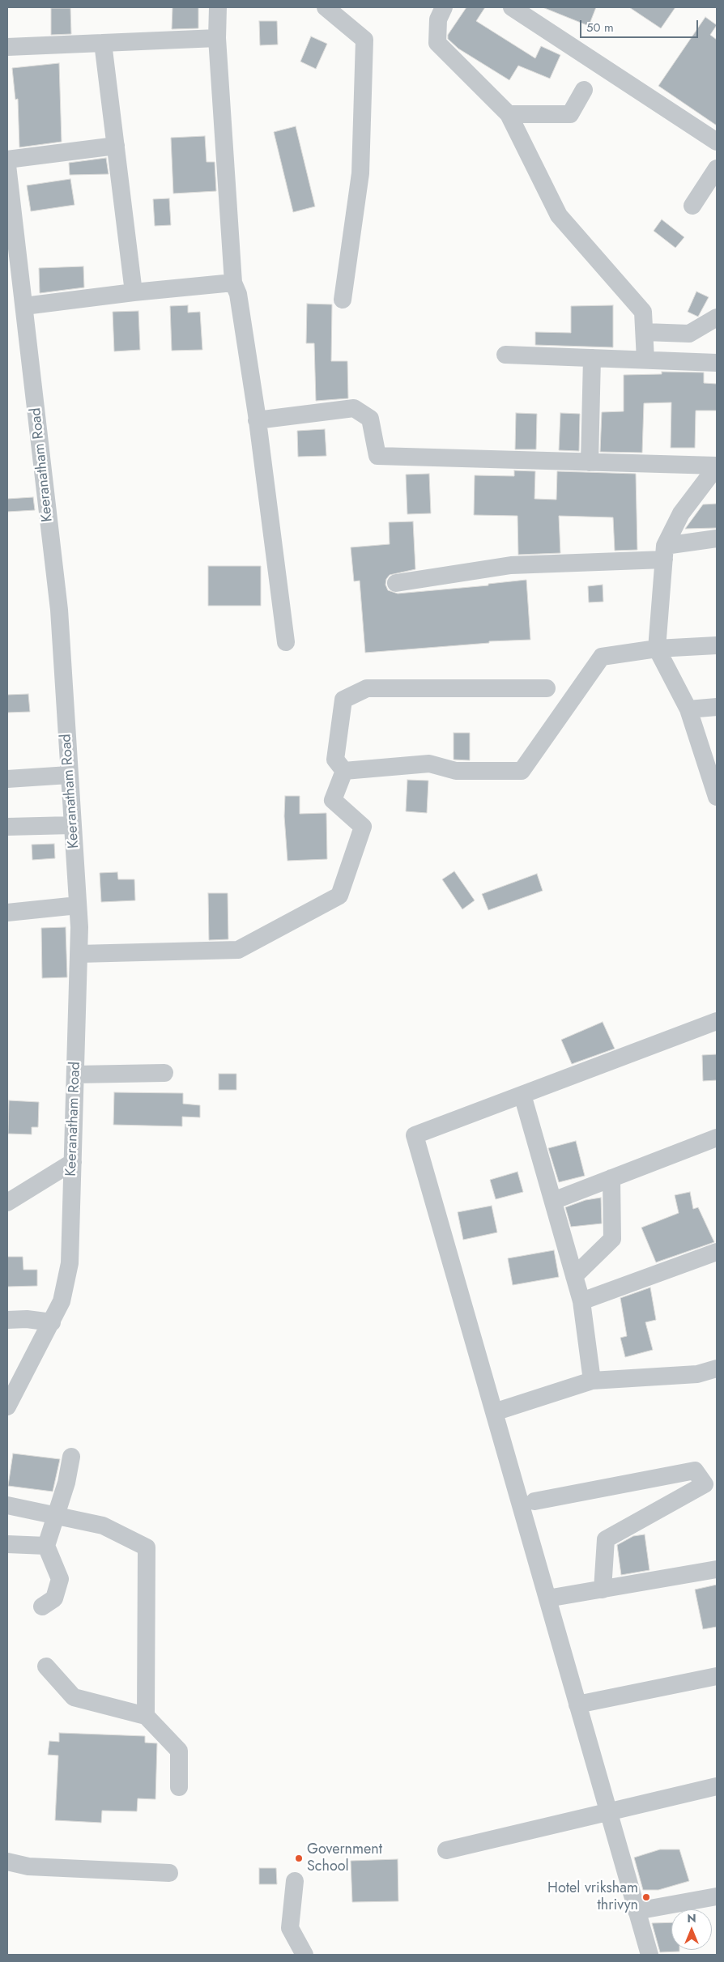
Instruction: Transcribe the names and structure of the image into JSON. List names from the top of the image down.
{
  "streets": {
    "street": ["Keeranatham Road"]
  },
  "places": ["Government School", "Hotel vriksham thrivyn"],
  "scale_bar": "50 m",
  "north": "top"
}
